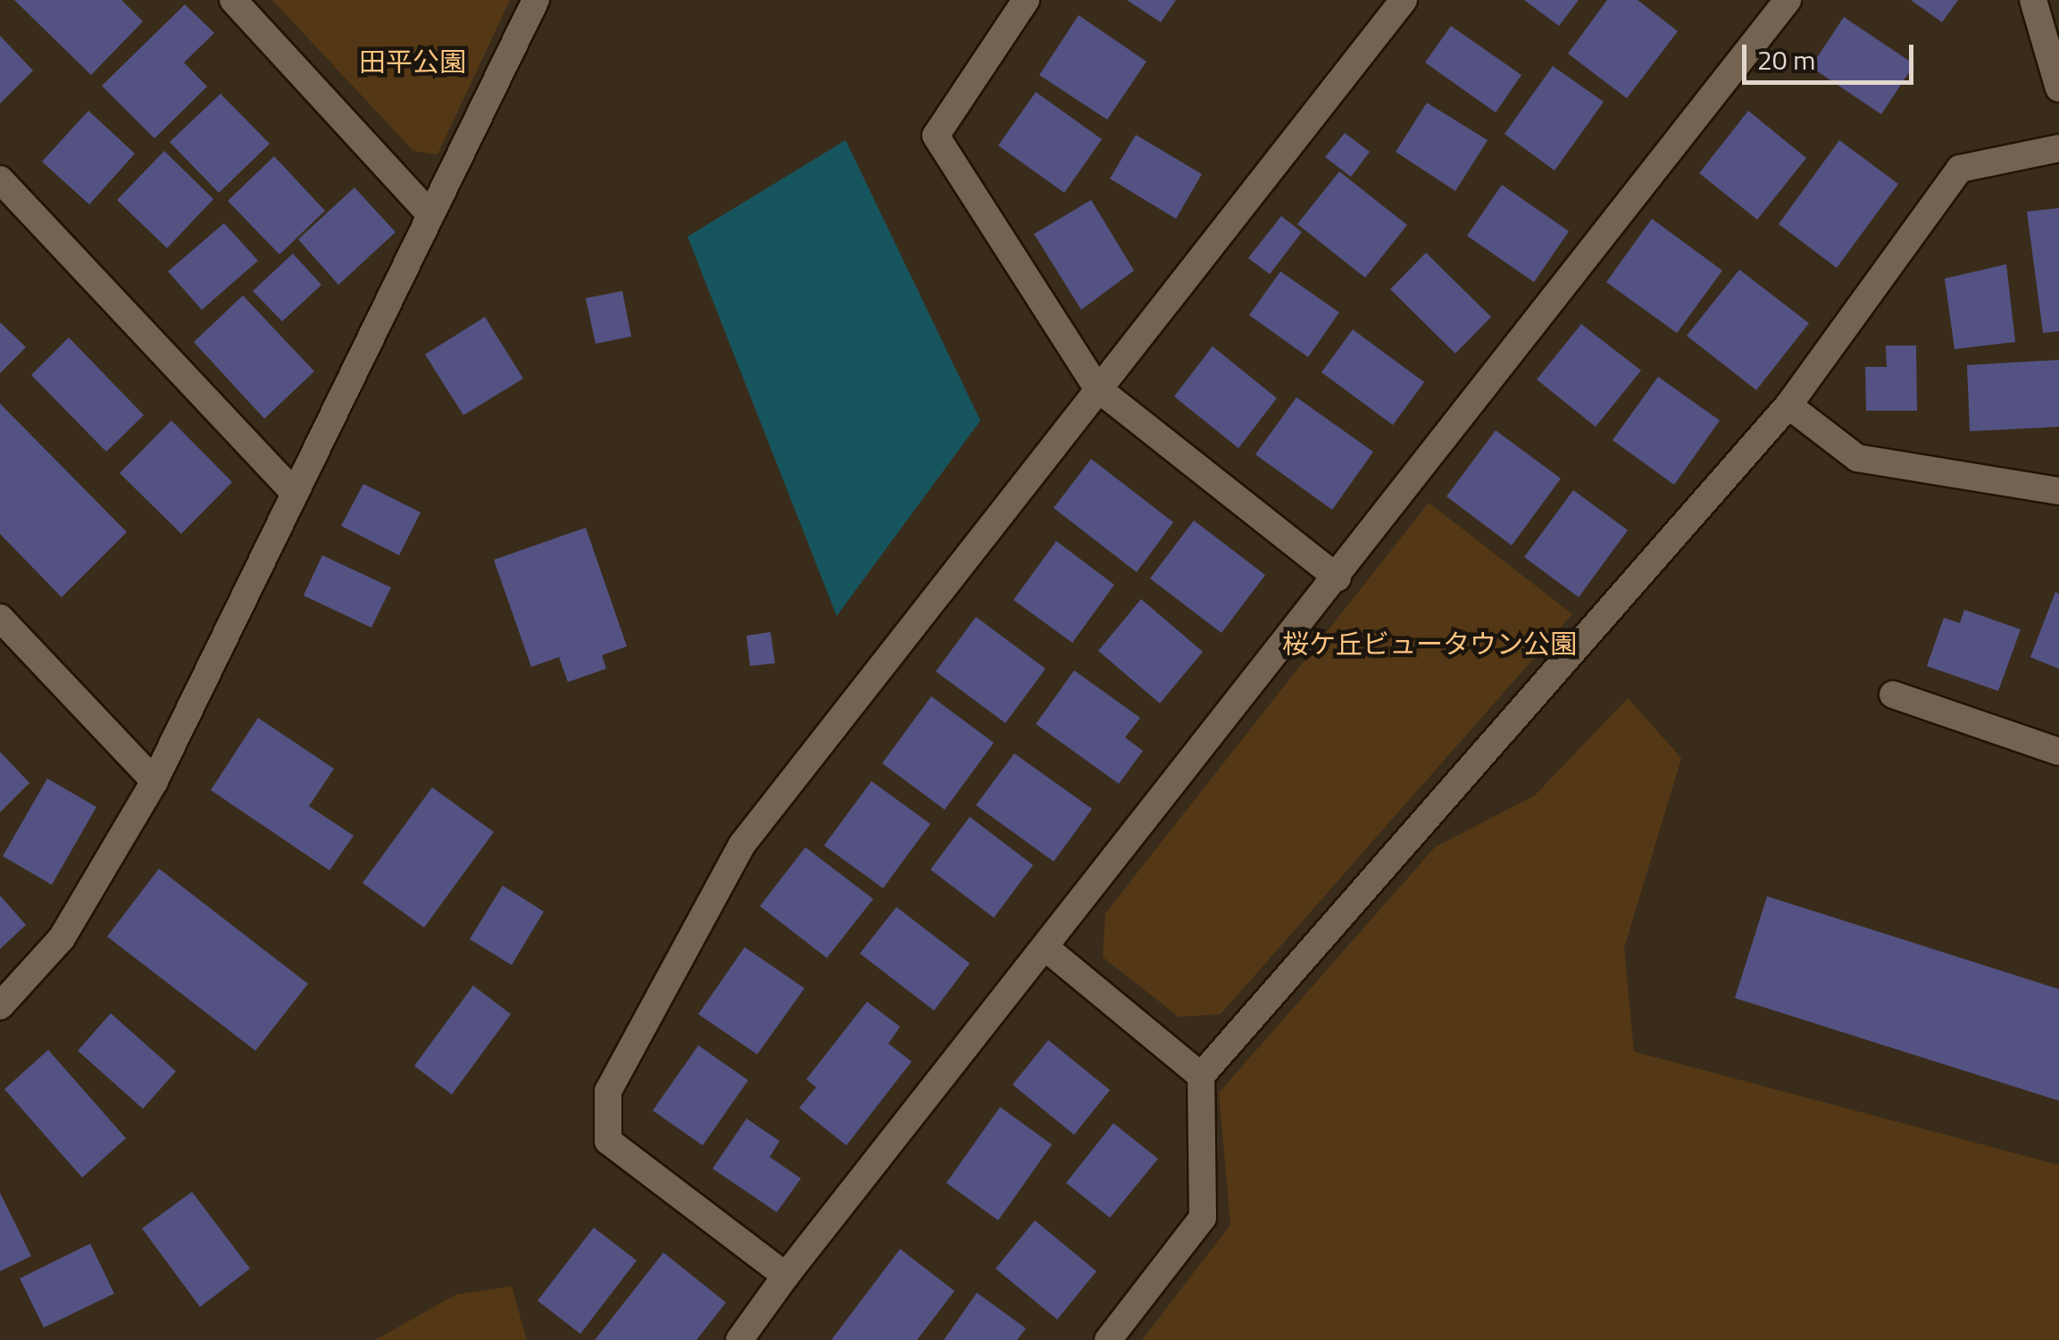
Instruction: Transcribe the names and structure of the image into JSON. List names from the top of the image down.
{
  "parks": ["田平公園", "桜ケ丘ビュータウン公園"],
  "scale_bar": "20 m"
}
